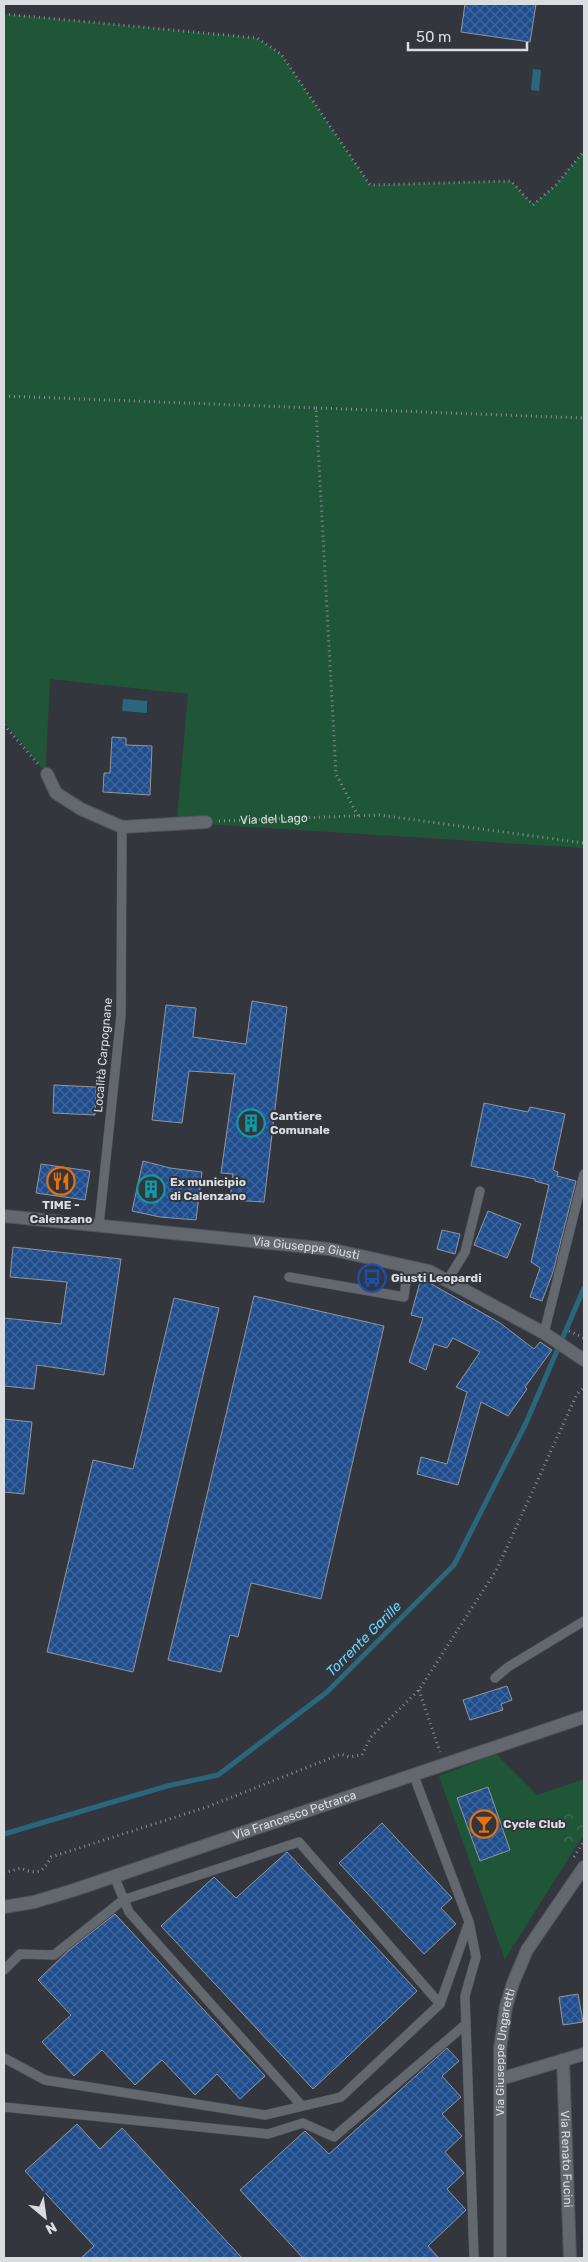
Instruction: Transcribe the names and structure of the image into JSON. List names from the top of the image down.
{
  "streets": {
    "street": [
      "Via Giuseppe Giusti",
      "Via Francesco Petrarca",
      "Via Giuseppe Ungaretti",
      "Via Renato Fucini"
    ],
    "lane": ["Località Carpognane"],
    "path": ["Via del Lago"]
  },
  "crossings": [
    ["Località Carpognane", "Via Giuseppe Giusti"]
  ],
  "water": ["Torrente Garille"],
  "places": {
    "building": ["Cantiere Comunale", "Ex municipio di Calenzano"],
    "restaurant": ["TIME - Calenzano"],
    "bus stop": ["Giusti Leopardi"],
    "bar": ["Cycle Club"]
  },
  "scale_bar": "50 m",
  "north": "bottom right"
}
